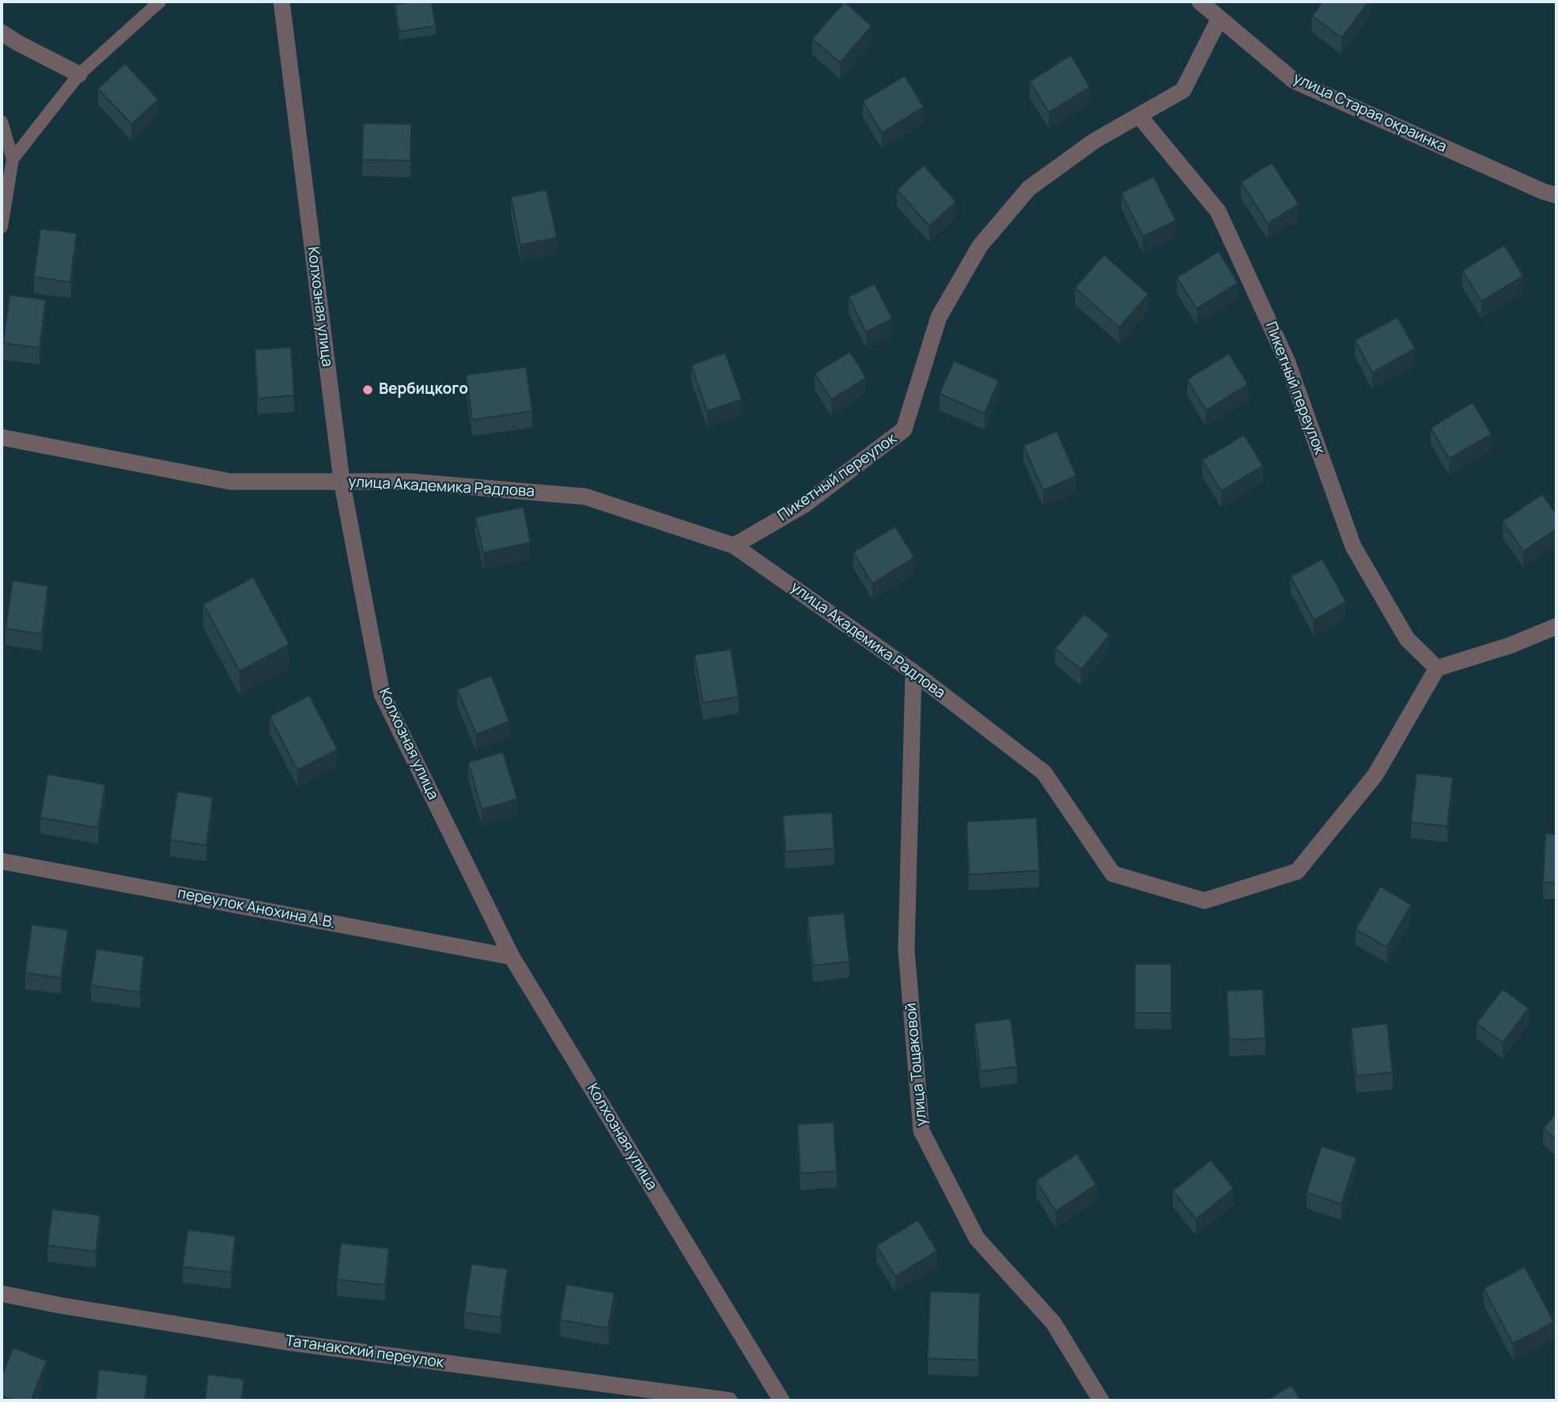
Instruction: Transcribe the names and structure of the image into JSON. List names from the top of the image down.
{
  "streets": {
    "street": [
      "улица Старая окраинка",
      "Колхозная улица",
      "Пикетный переулок",
      "улица Академика Радлова",
      "переулок Анохина А.В.",
      "улица Тощаковой",
      "Татанакский переулок"
    ]
  },
  "crossings": [
    ["улица Старая окраинка", "Пикетный переулок"],
    ["Колхозная улица", "улица Академика Радлова"],
    ["Колхозная улица", "переулок Анохина А.В."],
    ["Пикетный переулок", "улица Академика Радлова"],
    ["улица Академика Радлова", "улица Тощаковой"]
  ],
  "places": ["Вербицкого"]
}
